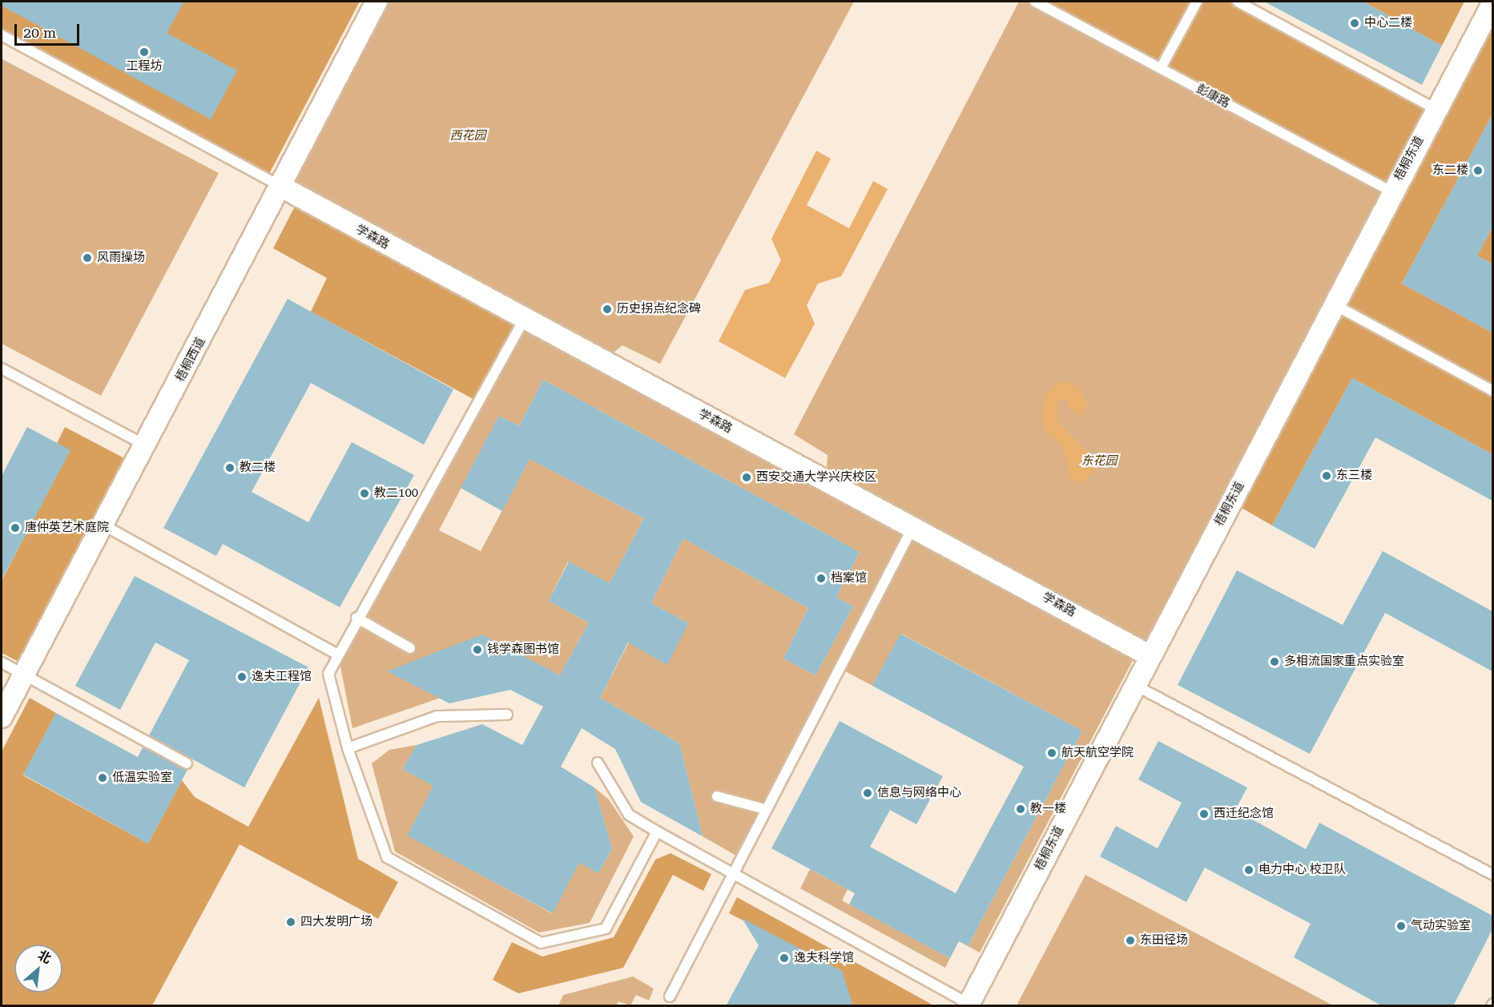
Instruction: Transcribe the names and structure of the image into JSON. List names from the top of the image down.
{
  "streets": {
    "street": ["梧桐东道", "学森路", "梧桐西道"],
    "lane": ["彭康路"]
  },
  "crossings": [
    ["彭康路", "梧桐东道"],
    ["梧桐东道", "学森路"],
    ["学森路", "梧桐西道"]
  ],
  "parks": ["西花园", "东花园"],
  "places": [
    "中心二楼",
    "工程坊",
    "东二楼",
    "风雨操场",
    "历史拐点纪念碑",
    "教二楼",
    "东三楼",
    "西安交通大学兴庆校区",
    "教二100",
    "唐仲英艺术庭院",
    "档案馆",
    "钱学森图书馆",
    "多相流国家重点实验室",
    "逸夫工程馆",
    "航天航空学院",
    "低温实验室",
    "信息与网络中心",
    "教一楼",
    "西迁纪念馆",
    "电力中心 校卫队",
    "四大发明广场",
    "气动实验室",
    "东田径场",
    "逸夫科学馆"
  ],
  "scale_bar": "20 m",
  "north": "top right"
}
